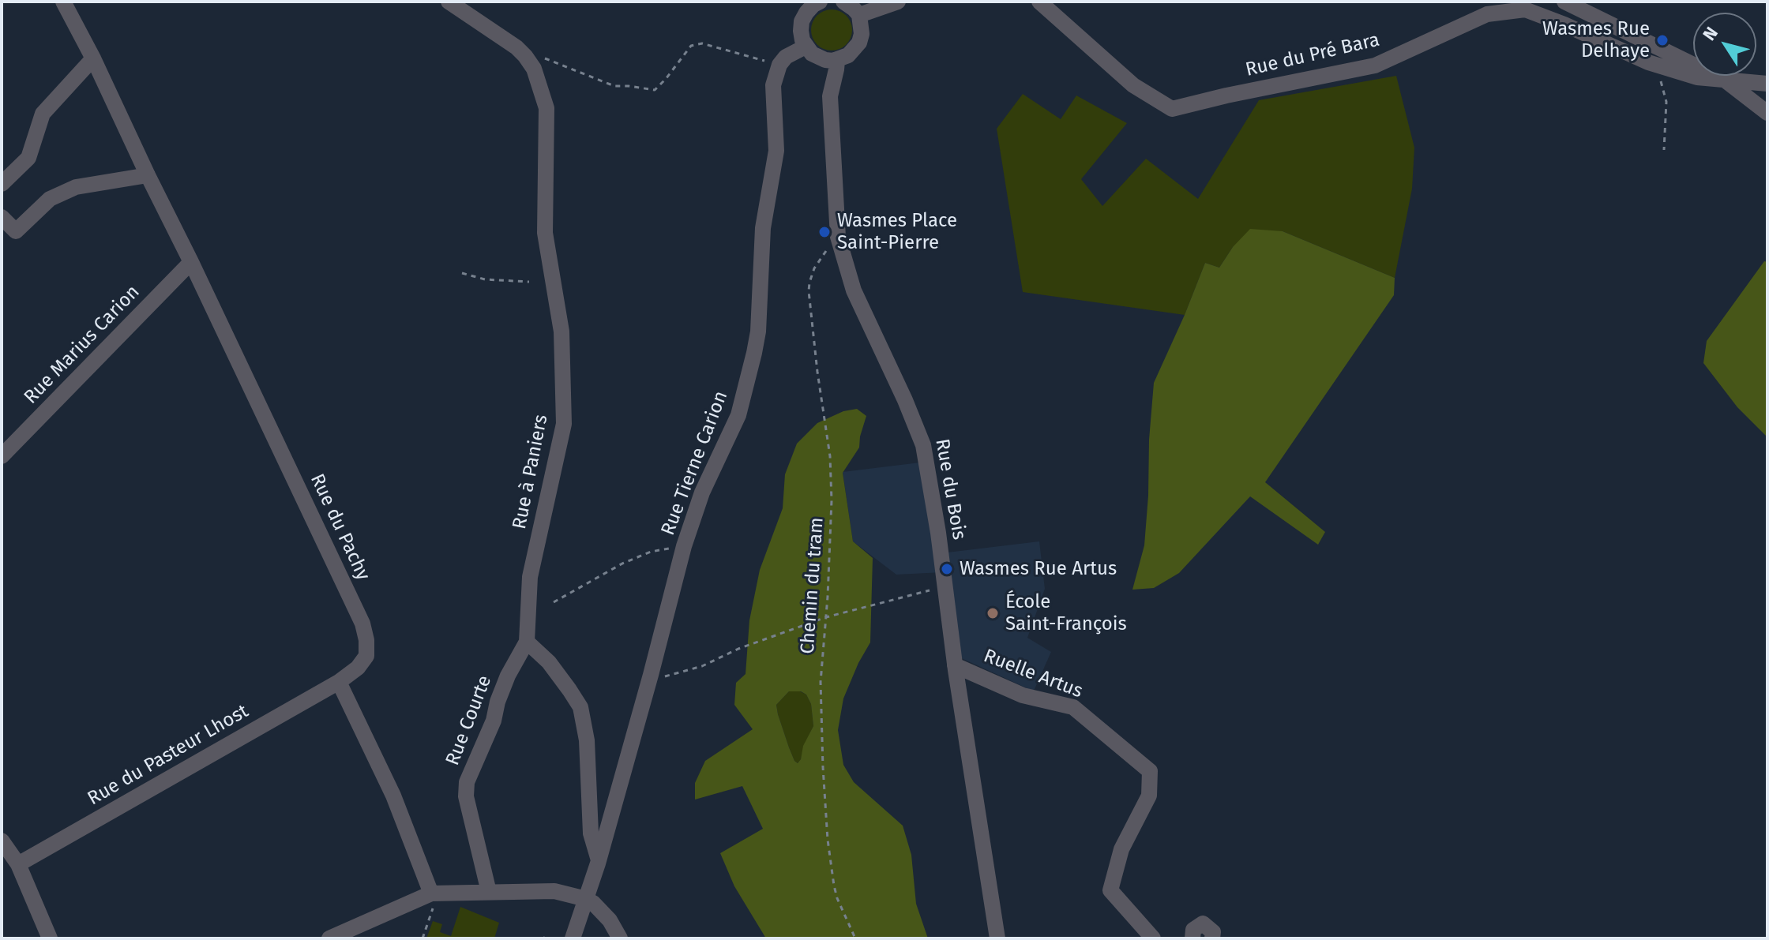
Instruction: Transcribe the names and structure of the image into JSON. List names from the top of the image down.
{
  "streets": {
    "street": [
      "Rue du Pré Bara",
      "Rue Marius Carion",
      "Rue Tierne Carion",
      "Rue à Paniers",
      "Rue du Bois",
      "Rue du Pachy",
      "Ruelle Artus",
      "Rue Courte",
      "Rue du Pasteur Lhost"
    ],
    "path": ["Chemin du tram"]
  },
  "crossings": [
    ["Rue Marius Carion", "Rue du Pachy"],
    ["Rue à Paniers", "Rue Courte"],
    ["Rue du Bois", "Chemin du tram"],
    ["Rue du Bois", "Ruelle Artus"],
    ["Rue du Pachy", "Rue du Pasteur Lhost"]
  ],
  "places": [
    "Wasmes Rue Delhaye",
    "Wasmes Place Saint-Pierre",
    "Wasmes Rue Artus",
    "École Saint-François"
  ],
  "north": "top left"
}
